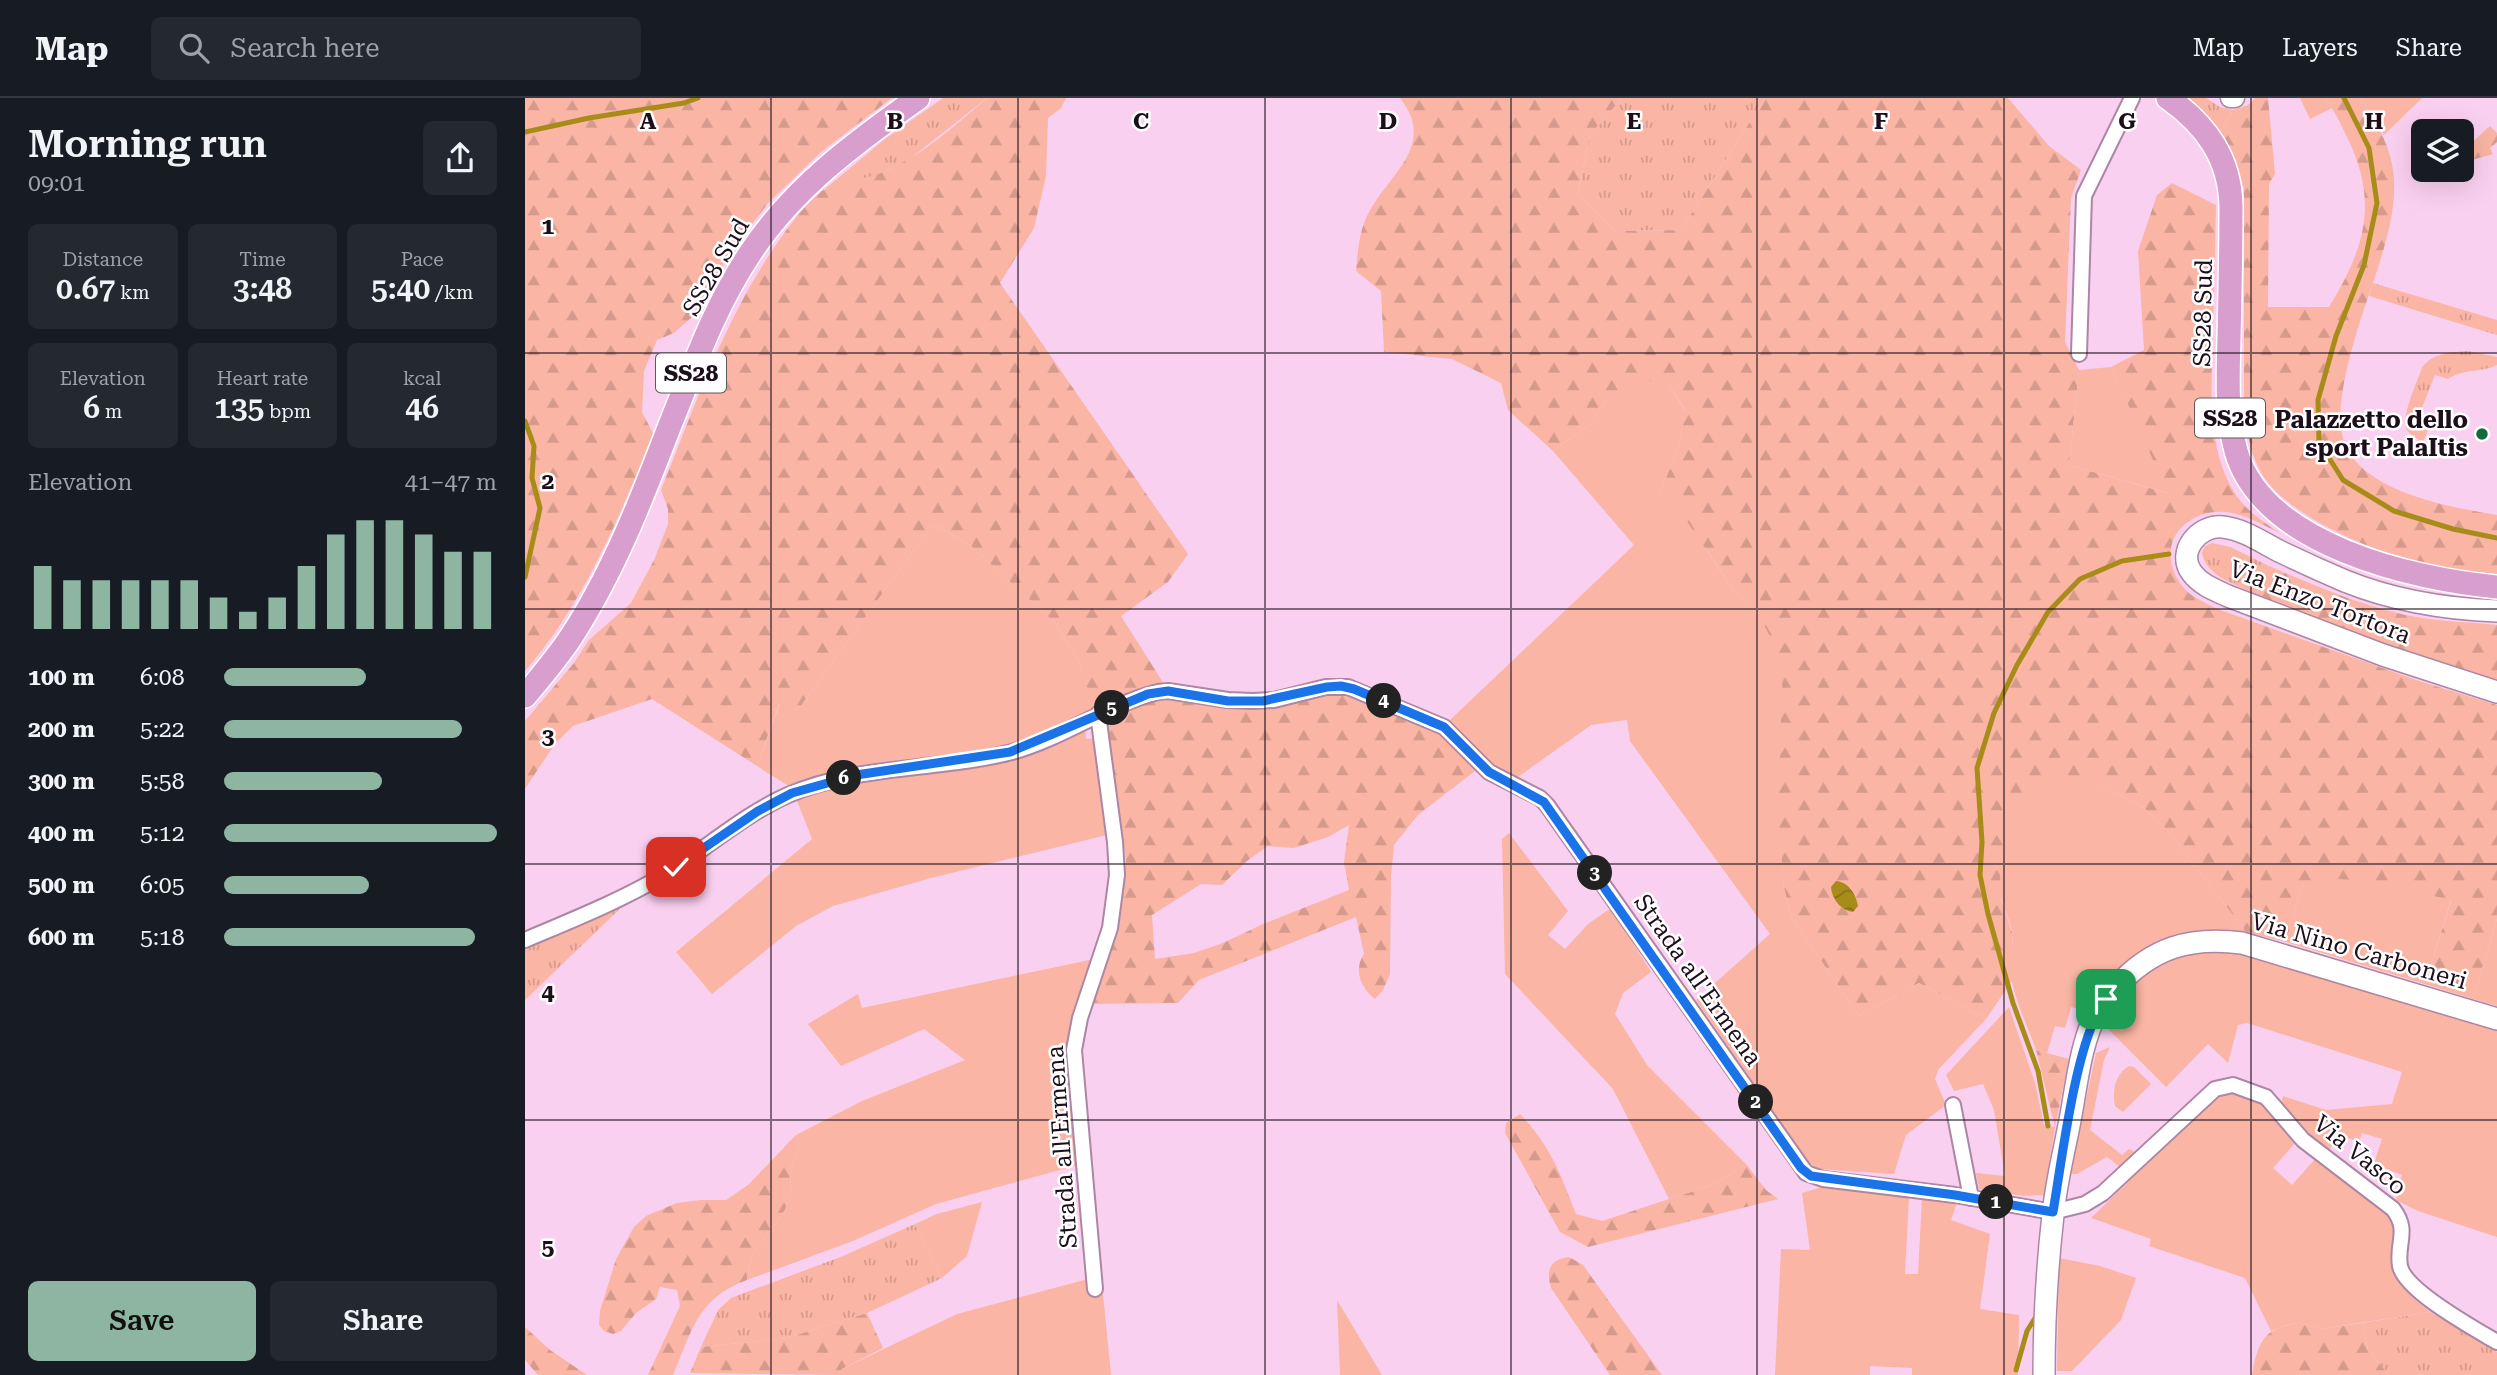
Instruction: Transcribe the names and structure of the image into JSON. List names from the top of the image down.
{
  "streets": {
    "main road": [
      "SS28 Sud",
      "SS28",
      "Via Enzo Tortora",
      "Via Nino Carboneri"
    ],
    "street": ["Strada all'Ermena", "Via Vasco"]
  },
  "crossings": [
    ["Via Nino Carboneri", "Strada all'Ermena"],
    ["Via Nino Carboneri", "Via Vasco"],
    ["Strada all'Ermena", "Via Vasco"]
  ],
  "places": ["Palazzetto dello sport PalaItis"],
  "page": {
    "header": "Map",
    "search": "Search here",
    "nav": ["Map", "Layers", "Share"],
    "heading": ["Morning run", "09:01"],
    "stats": [
      ["Distance", "0.67 km"],
      ["Time", "3:48"],
      ["Pace", "5:40 /km"],
      ["Elevation", "6 m"],
      ["Heart rate", "135 bpm"],
      ["kcal", "46"]
    ],
    "chart": ["Elevation", "41–47 m"],
    "list": [
      {
        "name": "100 m",
        "note": "6:08"
      },
      {
        "name": "200 m",
        "note": "5:22"
      },
      {
        "name": "300 m",
        "note": "5:58"
      },
      {
        "name": "400 m",
        "note": "5:12"
      },
      {
        "name": "500 m",
        "note": "6:05"
      },
      {
        "name": "600 m",
        "note": "5:18"
      }
    ],
    "pins": [
      "4",
      "5",
      "6",
      "3",
      "2",
      "1"
    ],
    "buttons": ["Save", "Share"]
  },
  "grid": {
    "columns": [
      "A",
      "B",
      "C",
      "D",
      "E",
      "F",
      "G",
      "H"
    ],
    "rows": [
      "1",
      "2",
      "3",
      "4",
      "5"
    ]
  }
}
